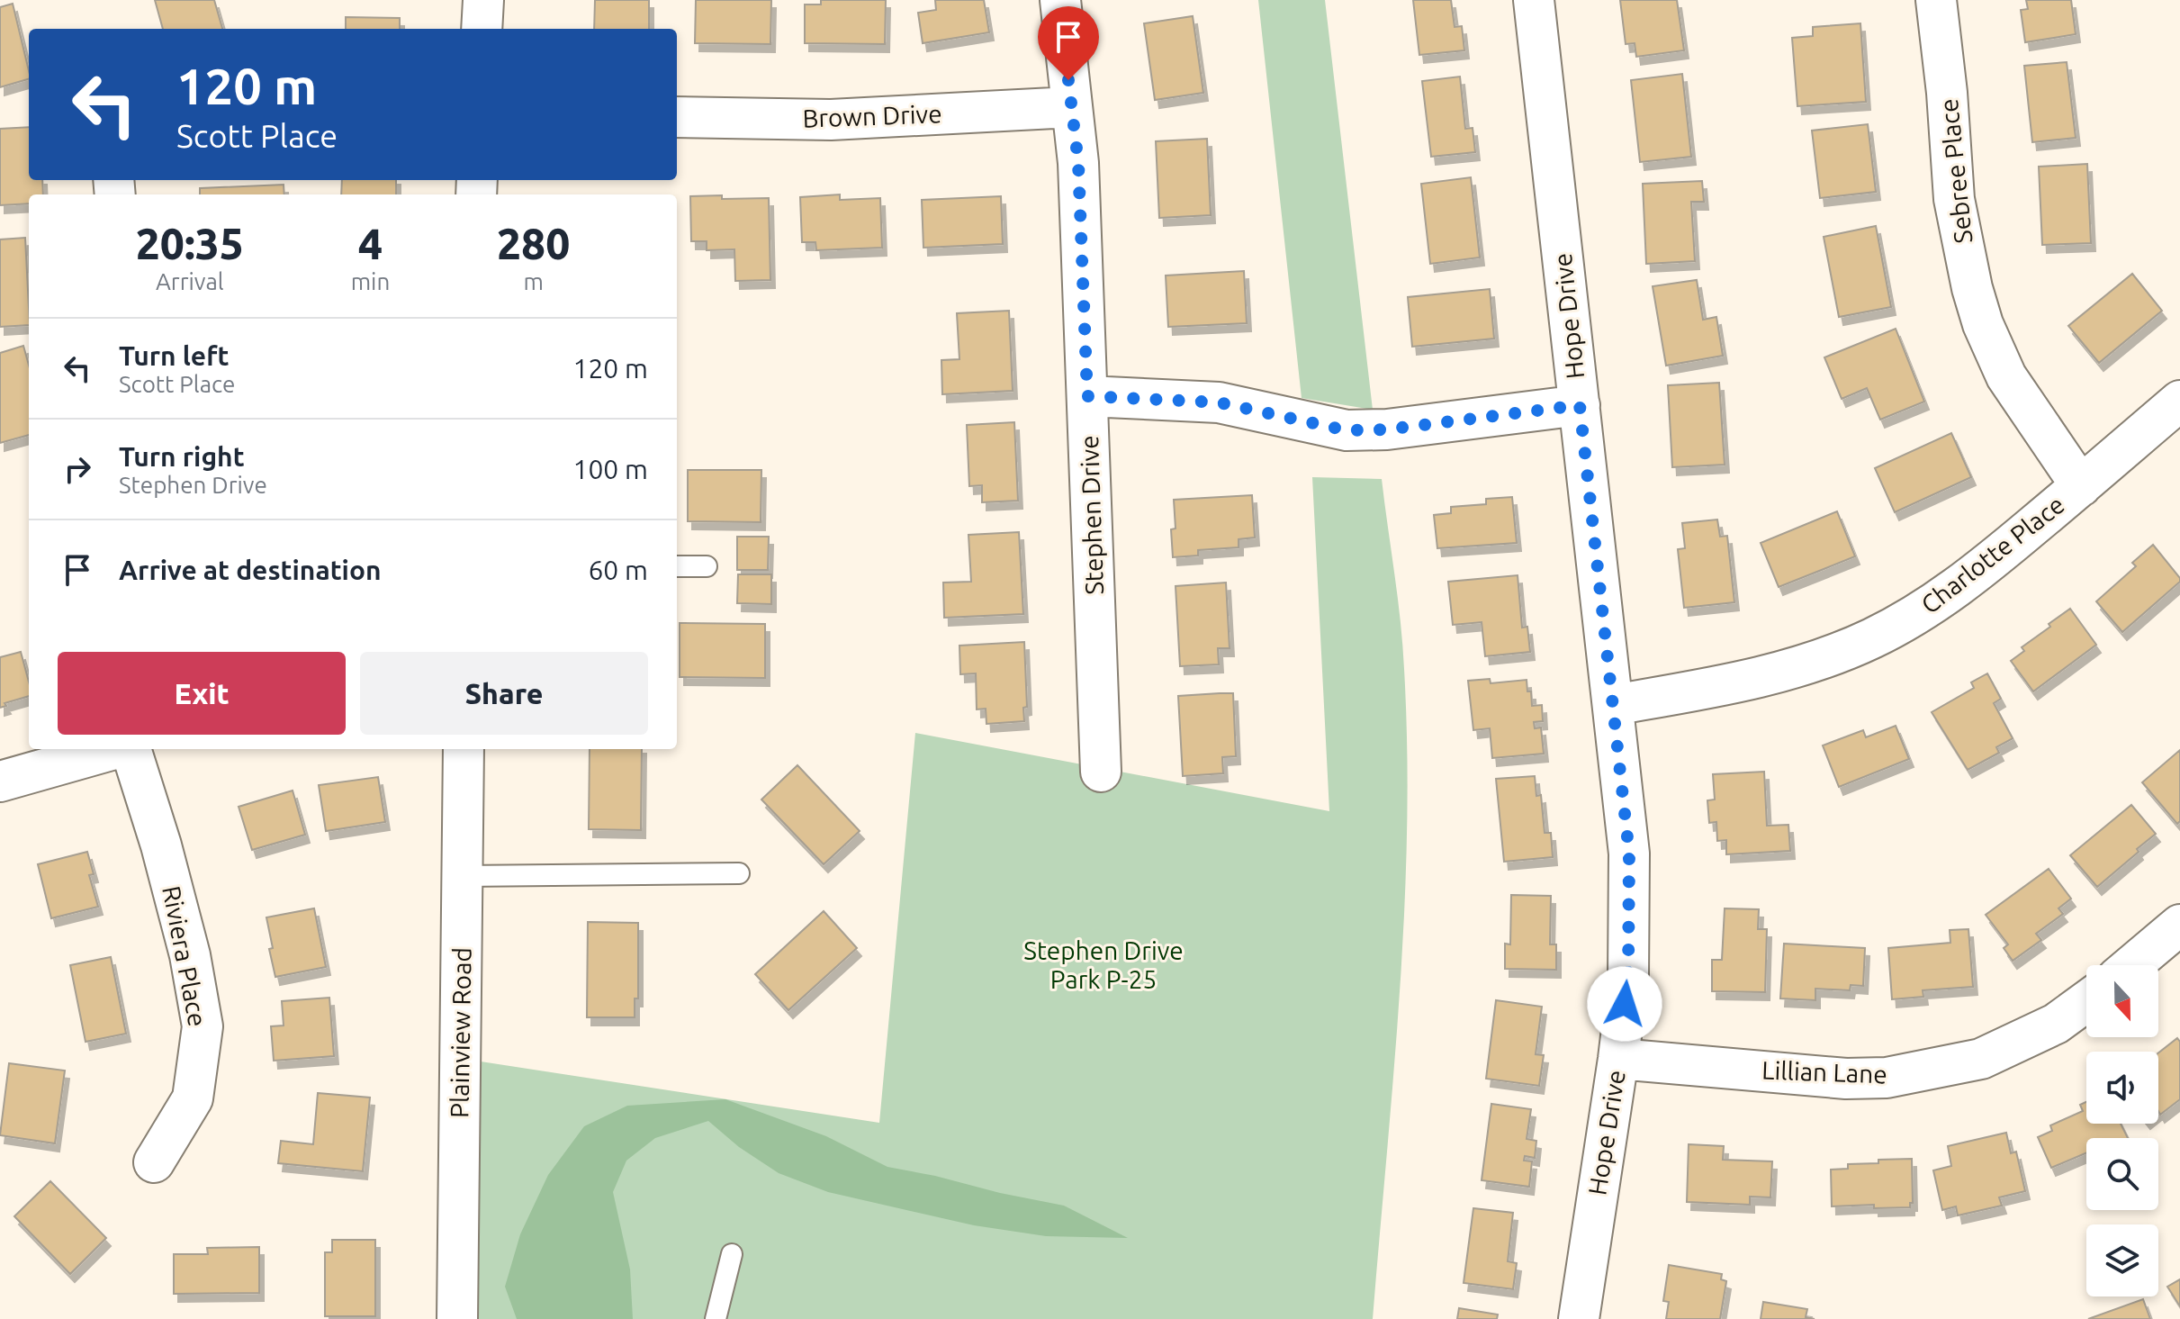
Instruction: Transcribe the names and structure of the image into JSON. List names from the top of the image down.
{
  "streets": {
    "street": [
      "Brown Drive",
      "Sebree Place",
      "Hope Drive",
      "Stephen Drive",
      "Charlotte Place",
      "Riviera Place",
      "Plainview Road",
      "Lillian Lane"
    ]
  },
  "crossings": [
    ["Brown Drive", "Stephen Drive"],
    ["Sebree Place", "Charlotte Place"],
    ["Hope Drive", "Charlotte Place"],
    ["Hope Drive", "Lillian Lane"]
  ],
  "parks": ["Stephen Drive Park P-25"],
  "north": "bottom",
  "page": {
    "turn": ["120 m", "Scott Place"],
    "eta": [
      "20:35",
      "Arrival",
      "4",
      "min",
      "280",
      "m"
    ],
    "list": [
      {
        "name": "Turn left",
        "note": "Scott Place",
        "value": "120 m"
      },
      {
        "name": "Turn right",
        "note": "Stephen Drive",
        "value": "100 m"
      },
      {
        "name": "Arrive at destination",
        "value": "60 m"
      }
    ],
    "buttons": ["Exit", "Share"]
  }
}
